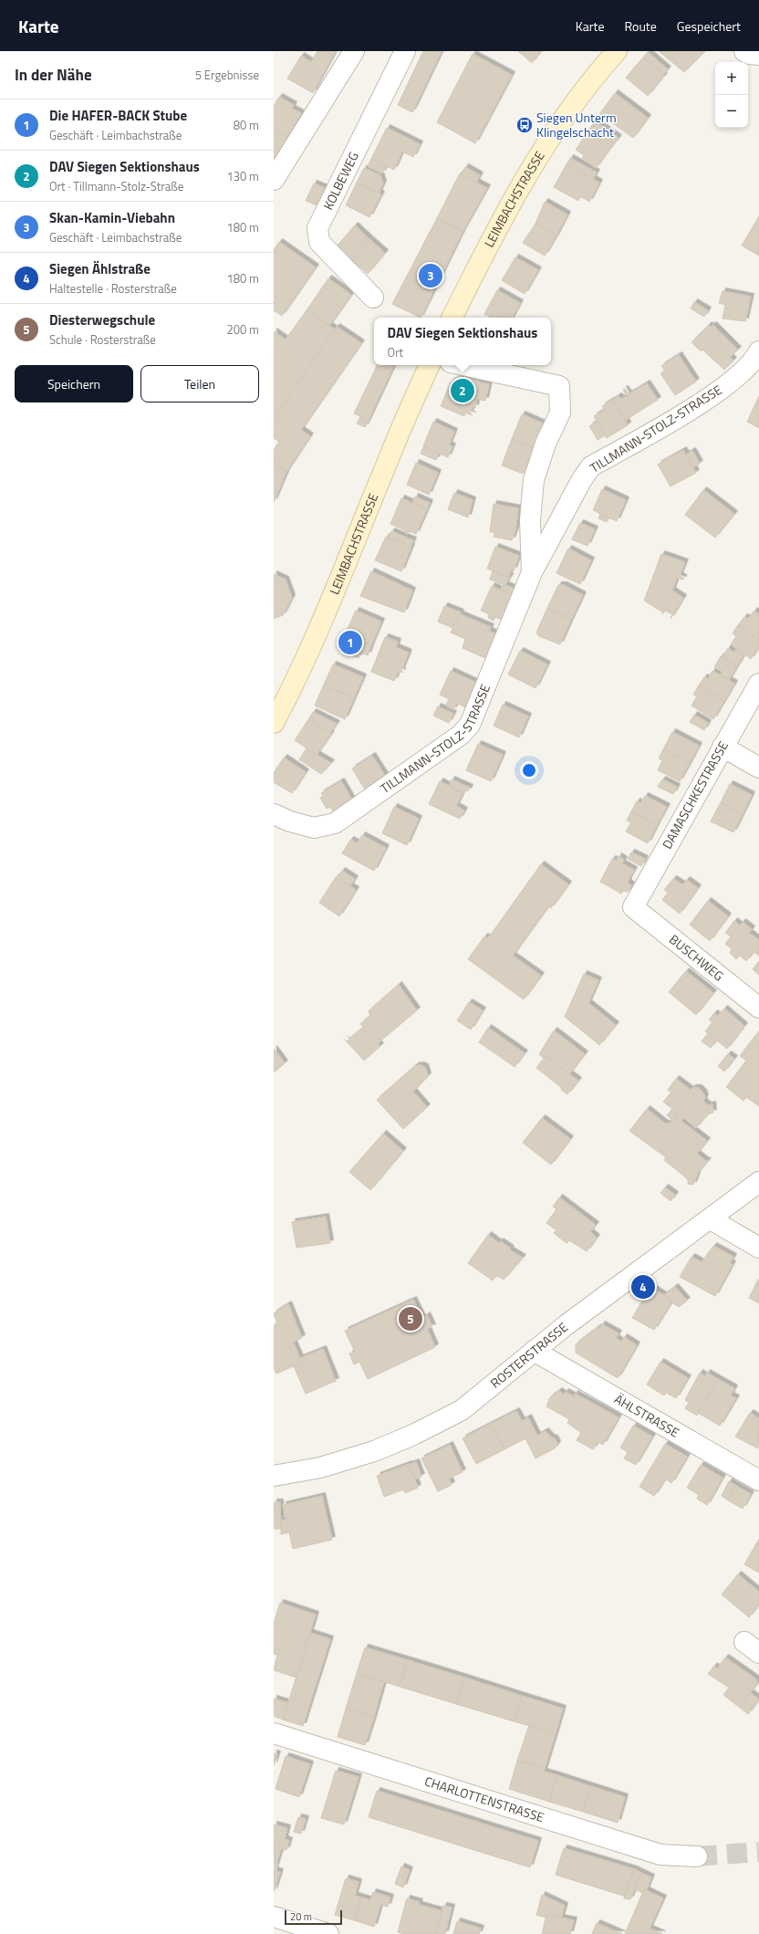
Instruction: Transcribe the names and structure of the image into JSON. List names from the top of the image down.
{
  "streets": {
    "main road": ["LEIMBACHSTRASSE"],
    "street": [
      "KOLBEWEG",
      "TILLMANN-STOLZ-STRASSE",
      "DAMASCHKESTRASSE",
      "BUSCHWEG",
      "ROSTERSTRASSE",
      "ÄHLSTRASSE",
      "CHARLOTTENSTRASSE"
    ]
  },
  "crossings": [
    ["DAMASCHKESTRASSE", "BUSCHWEG"],
    ["ROSTERSTRASSE", "ÄHLSTRASSE"]
  ],
  "places": {
    "bus stop": ["Siegen Unterm Klingelschacht"]
  },
  "scale_bar": "20 m",
  "page": {
    "header": "Karte",
    "nav": ["Karte", "Route", "Gespeichert"],
    "heading": ["In der Nähe", "5 Ergebnisse"],
    "map_buttons": ["+", "−"],
    "list": [
      {
        "mark": "1",
        "name": "Die HAFER-BACK Stube",
        "note": "Geschäft · Leimbachstraße",
        "value": "80 m"
      },
      {
        "mark": "2",
        "name": "DAV Siegen Sektionshaus",
        "note": "Ort · Tillmann-Stolz-Straße",
        "value": "130 m"
      },
      {
        "mark": "3",
        "name": "Skan-Kamin-Viebahn",
        "note": "Geschäft · Leimbachstraße",
        "value": "180 m"
      },
      {
        "mark": "4",
        "name": "Siegen Ählstraße",
        "note": "Haltestelle · Rosterstraße",
        "value": "180 m"
      },
      {
        "mark": "5",
        "name": "Diesterwegschule",
        "note": "Schule · Rosterstraße",
        "value": "200 m"
      }
    ],
    "pins": [
      "3",
      "2",
      "1",
      "4",
      "5"
    ],
    "popup": ["DAV Siegen Sektionshaus", "Ort"],
    "buttons": ["Speichern", "Teilen"],
    "scale": "20 m"
  }
}
